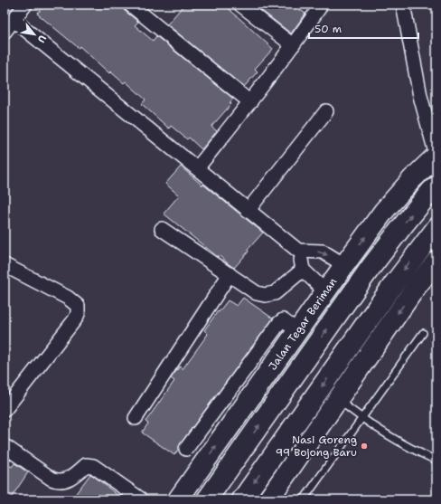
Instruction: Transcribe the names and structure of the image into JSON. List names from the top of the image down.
{
  "streets": {
    "main road": ["Jalan Tegar Beriman"]
  },
  "places": ["Nasi Goreng 99 Bojong Baru"],
  "scale_bar": "50 m",
  "north": "bottom right"
}
